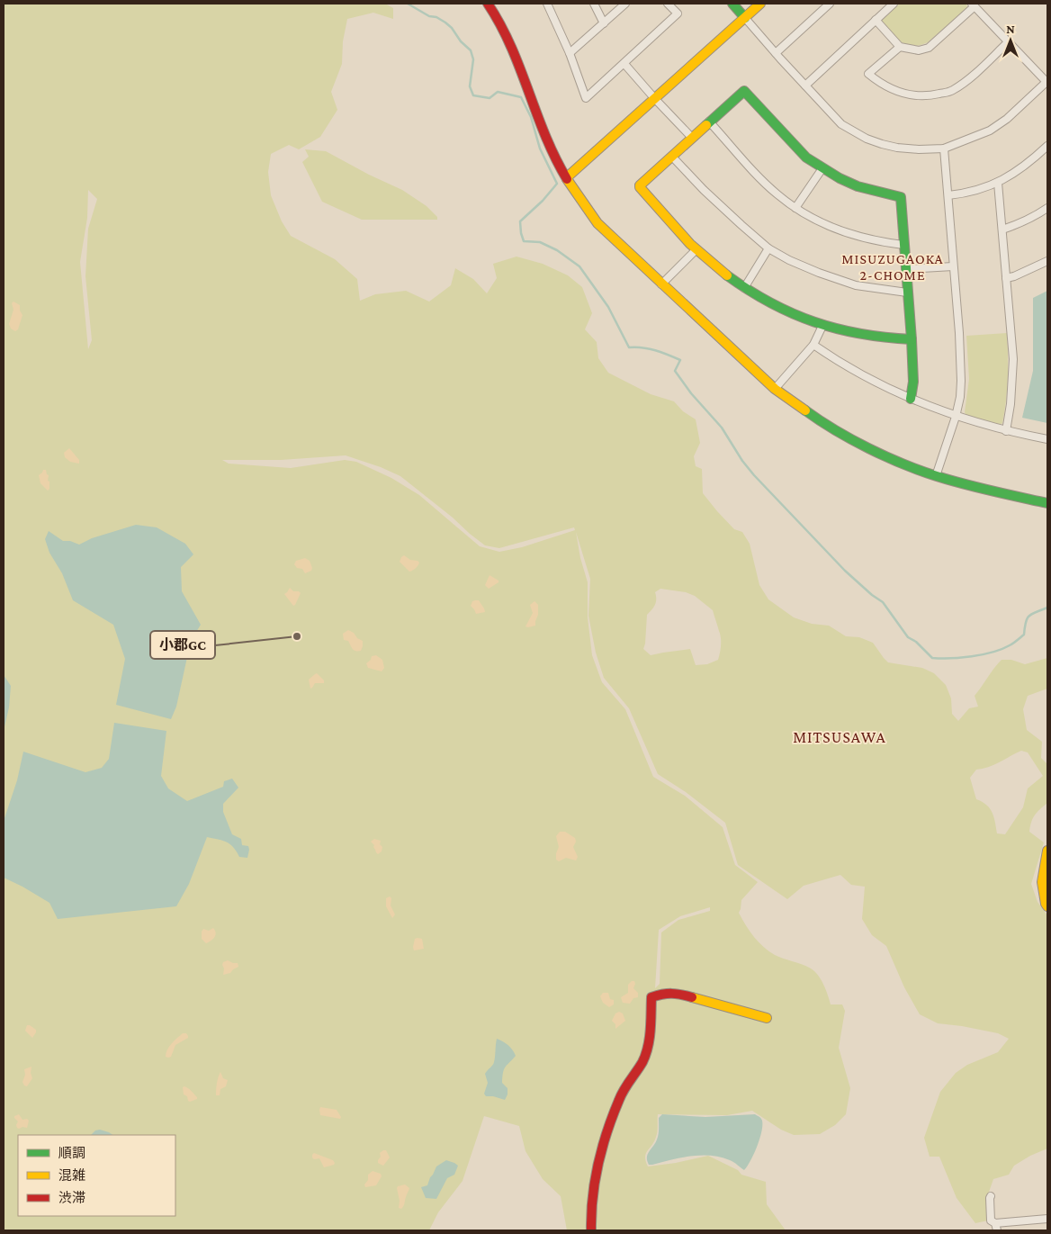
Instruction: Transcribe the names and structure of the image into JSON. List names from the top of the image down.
{
  "districts": ["MISUZUGAOKA 2-CHOME", "MITSUSAWA"],
  "places": ["小郡GC"],
  "legend": ["順調", "混雑", "渋滞"],
  "north": "top"
}
